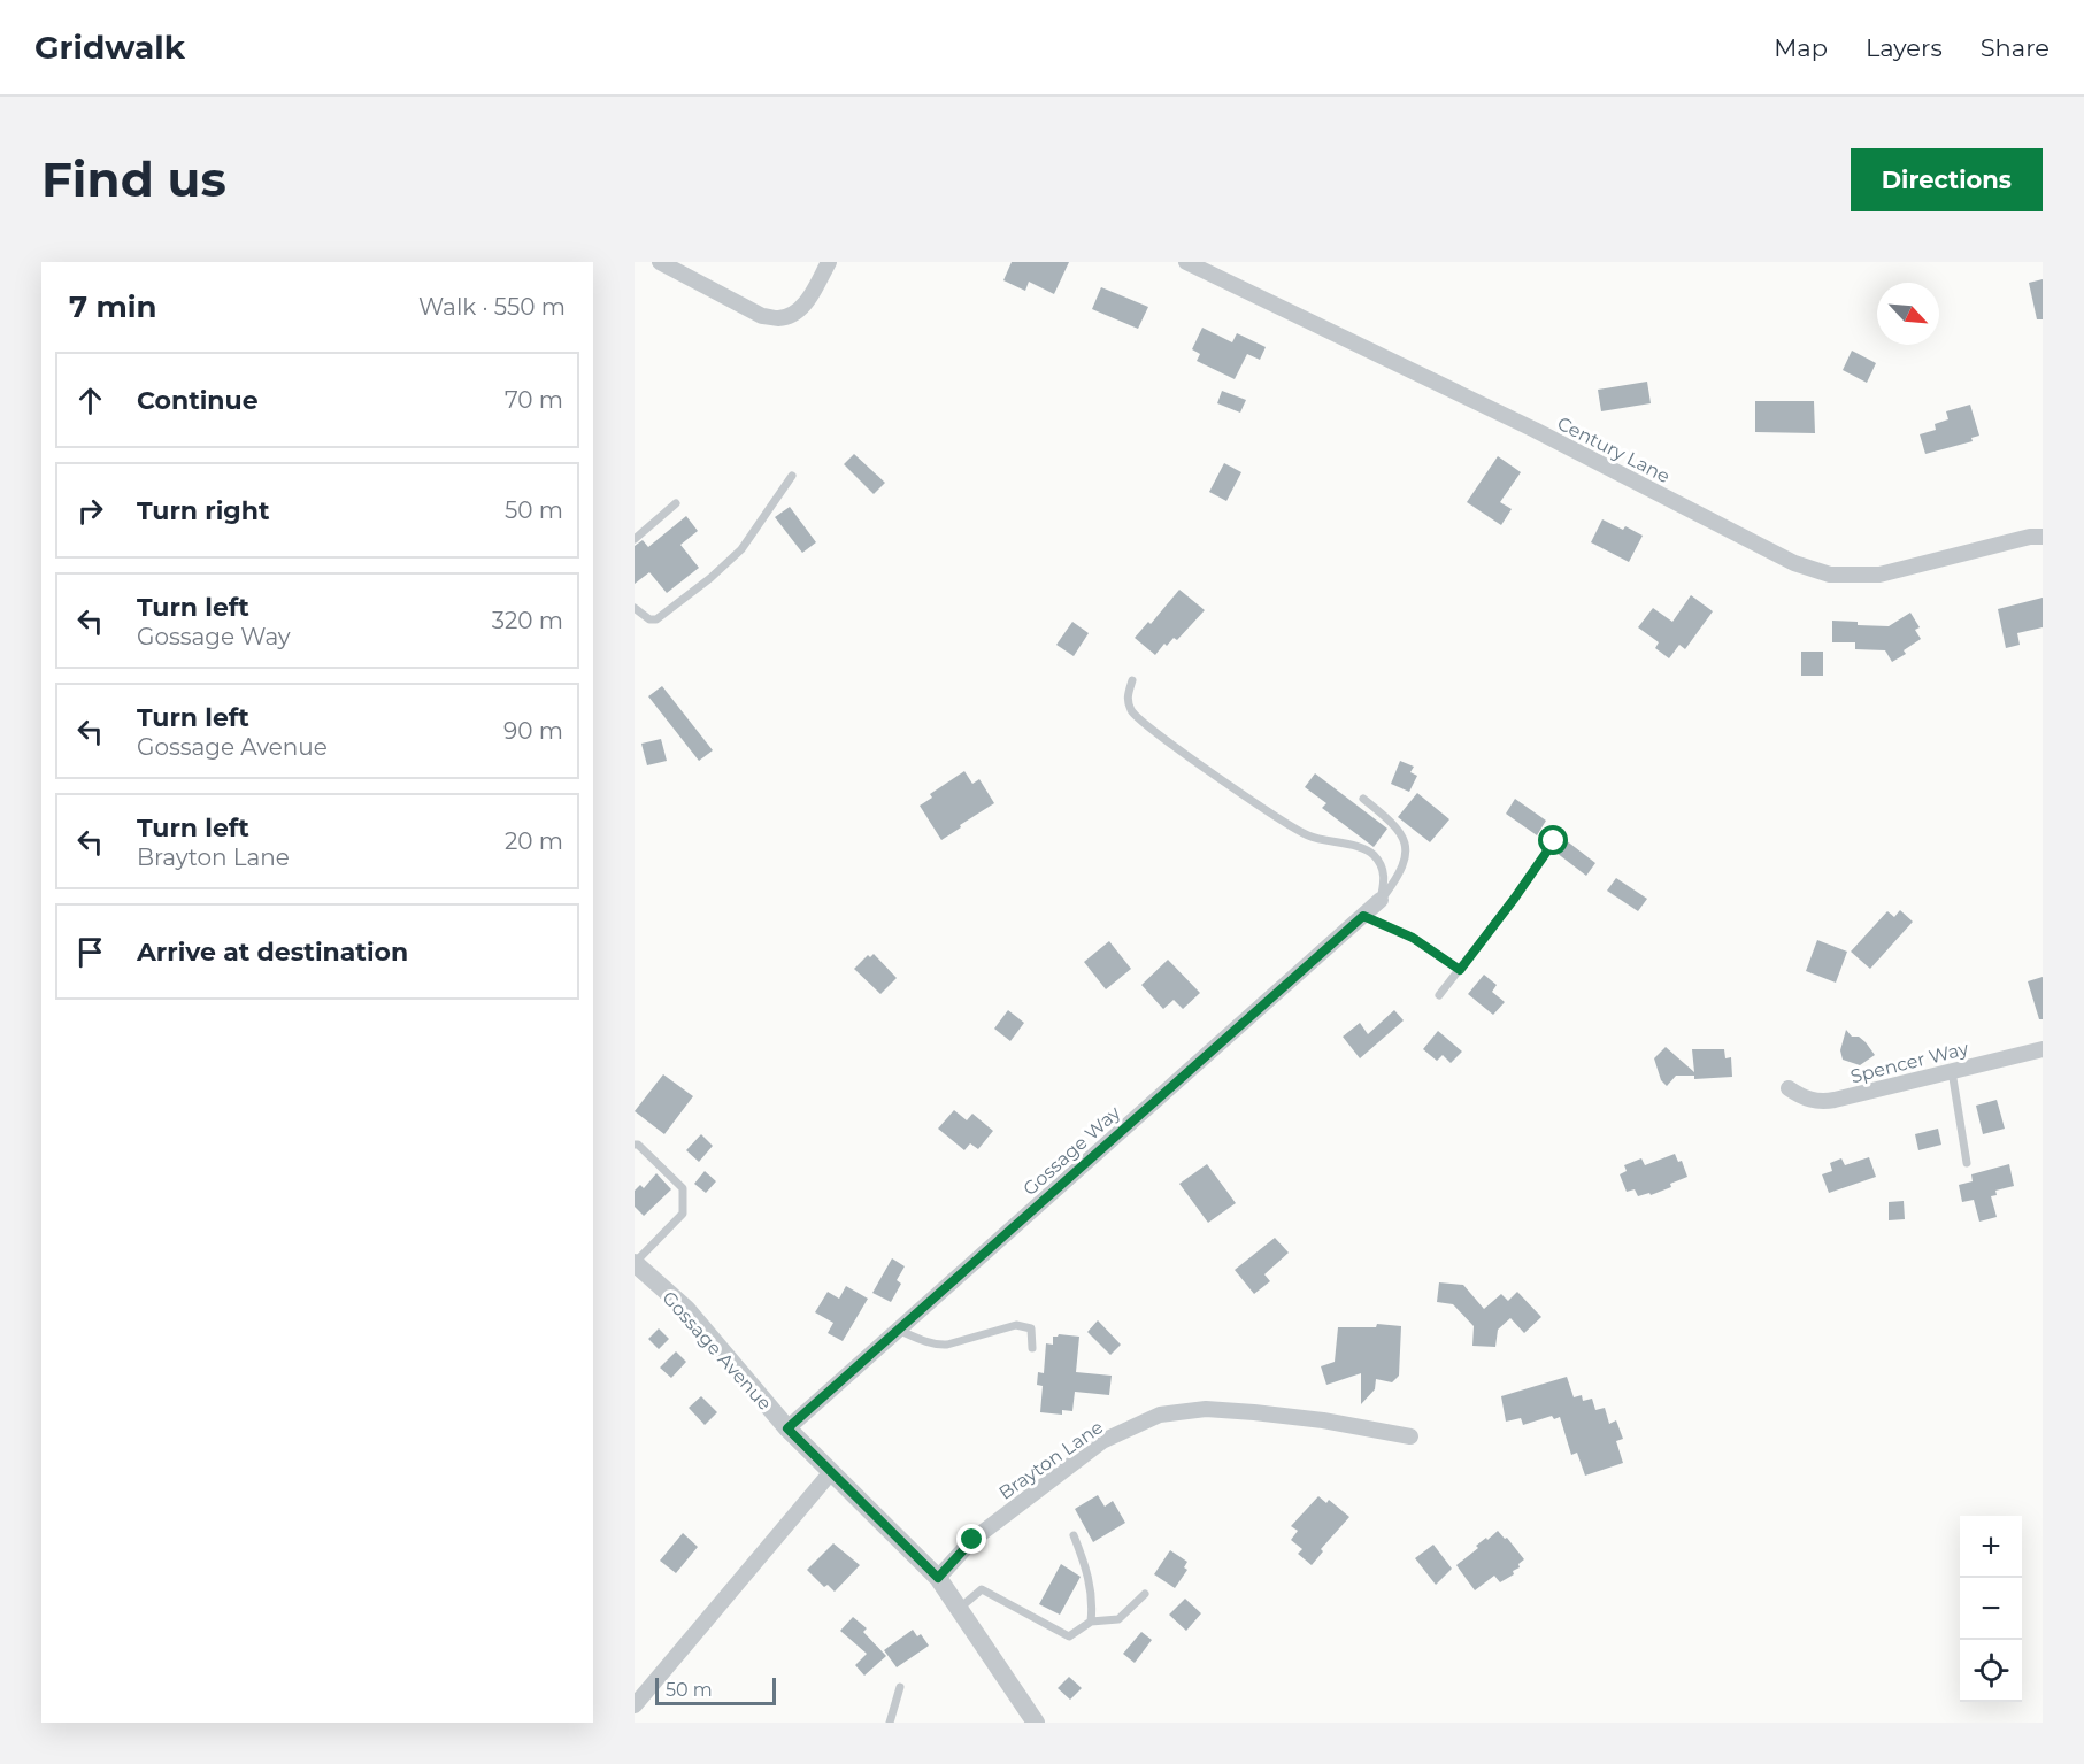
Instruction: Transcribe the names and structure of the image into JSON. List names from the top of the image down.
{
  "streets": {
    "street": [
      "Century Lane",
      "Spencer Way",
      "Gossage Way",
      "Gossage Avenue",
      "Brayton Lane"
    ]
  },
  "crossings": [
    ["Gossage Way", "Gossage Avenue"],
    ["Gossage Avenue", "Brayton Lane"]
  ],
  "scale_bar": "50 m",
  "north": "bottom right",
  "page": {
    "header": "Gridwalk",
    "nav": ["Map", "Layers", "Share"],
    "buttons": "Directions",
    "title": "Find us",
    "heading": ["7 min", "Walk · 550 m"],
    "list": [
      ["Continue", "70 m"],
      ["Turn right", "50 m"],
      ["Turn left", "Gossage Way", "320 m"],
      ["Turn left", "Gossage Avenue", "90 m"],
      ["Turn left", "Brayton Lane", "20 m"],
      "Arrive at destination"
    ],
    "map_buttons": ["+", "−"],
    "scale": "50 m"
  }
}
